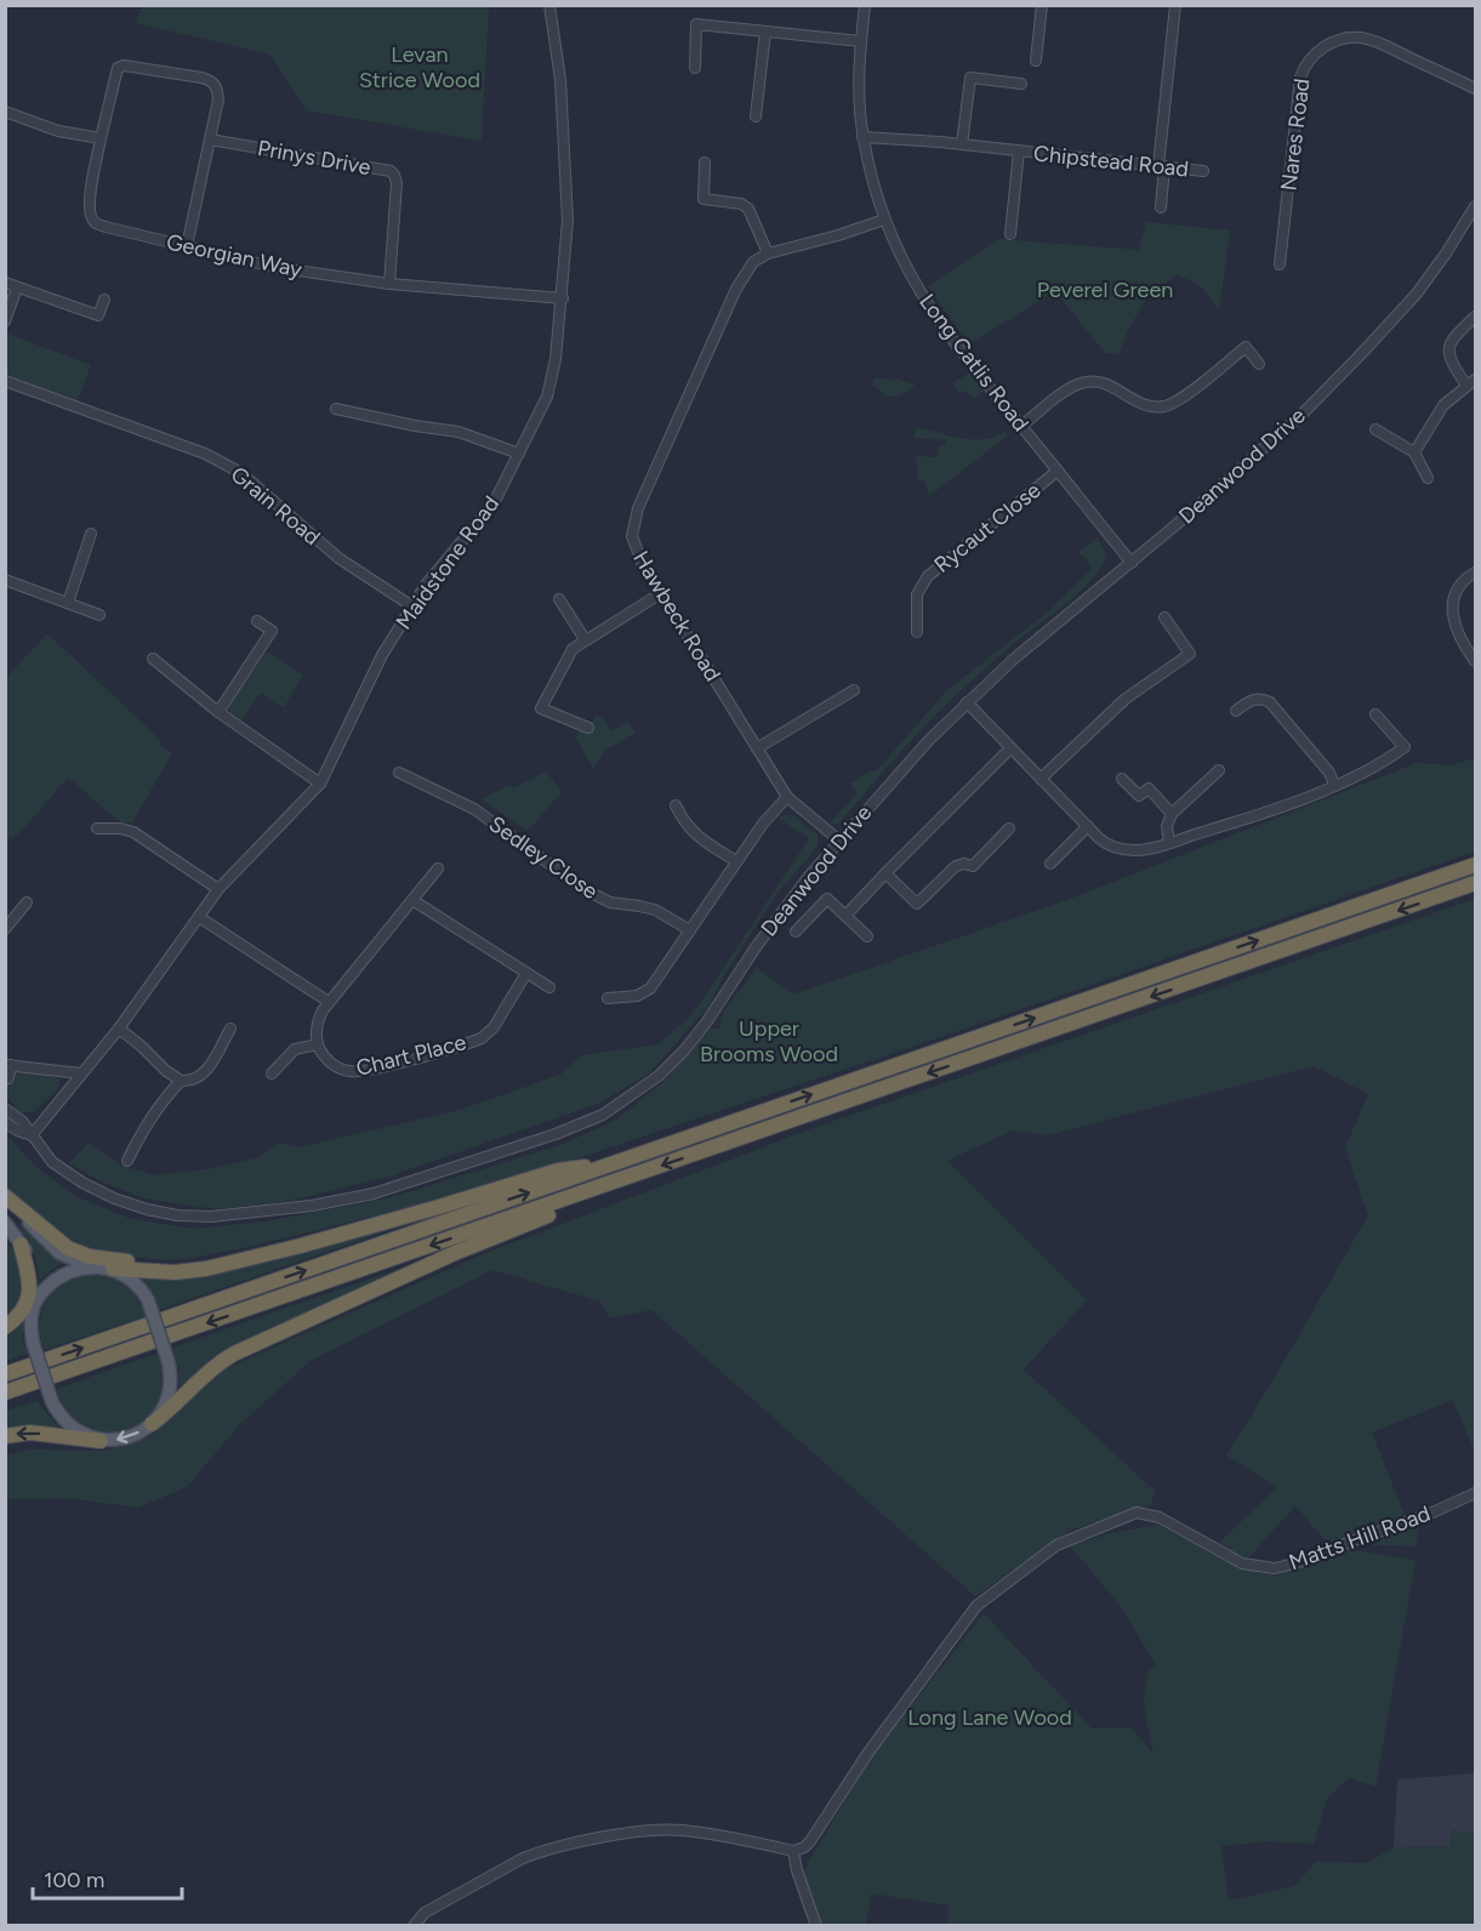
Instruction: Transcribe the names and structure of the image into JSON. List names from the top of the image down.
{
  "streets": {
    "street": [
      "Nares Road",
      "Prinys Drive",
      "Chipstead Road",
      "Georgian Way",
      "Long Catlis Road",
      "Deanwood Drive",
      "Grain Road",
      "Rycaut Close",
      "Maidstone Road",
      "Hawbeck Road",
      "Sedley Close",
      "Chart Place",
      "Matts Hill Road"
    ]
  },
  "crossings": [
    ["Prinys Drive", "Georgian Way"],
    ["Chipstead Road", "Long Catlis Road"],
    ["Georgian Way", "Maidstone Road"],
    ["Long Catlis Road", "Deanwood Drive"],
    ["Long Catlis Road", "Rycaut Close"],
    ["Deanwood Drive", "Maidstone Road"],
    ["Deanwood Drive", "Hawbeck Road"],
    ["Grain Road", "Maidstone Road"]
  ],
  "parks": [
    "Levan Strice Wood",
    "Peverel Green",
    "Upper Brooms Wood",
    "Long Lane Wood"
  ],
  "scale_bar": "100 m"
}
